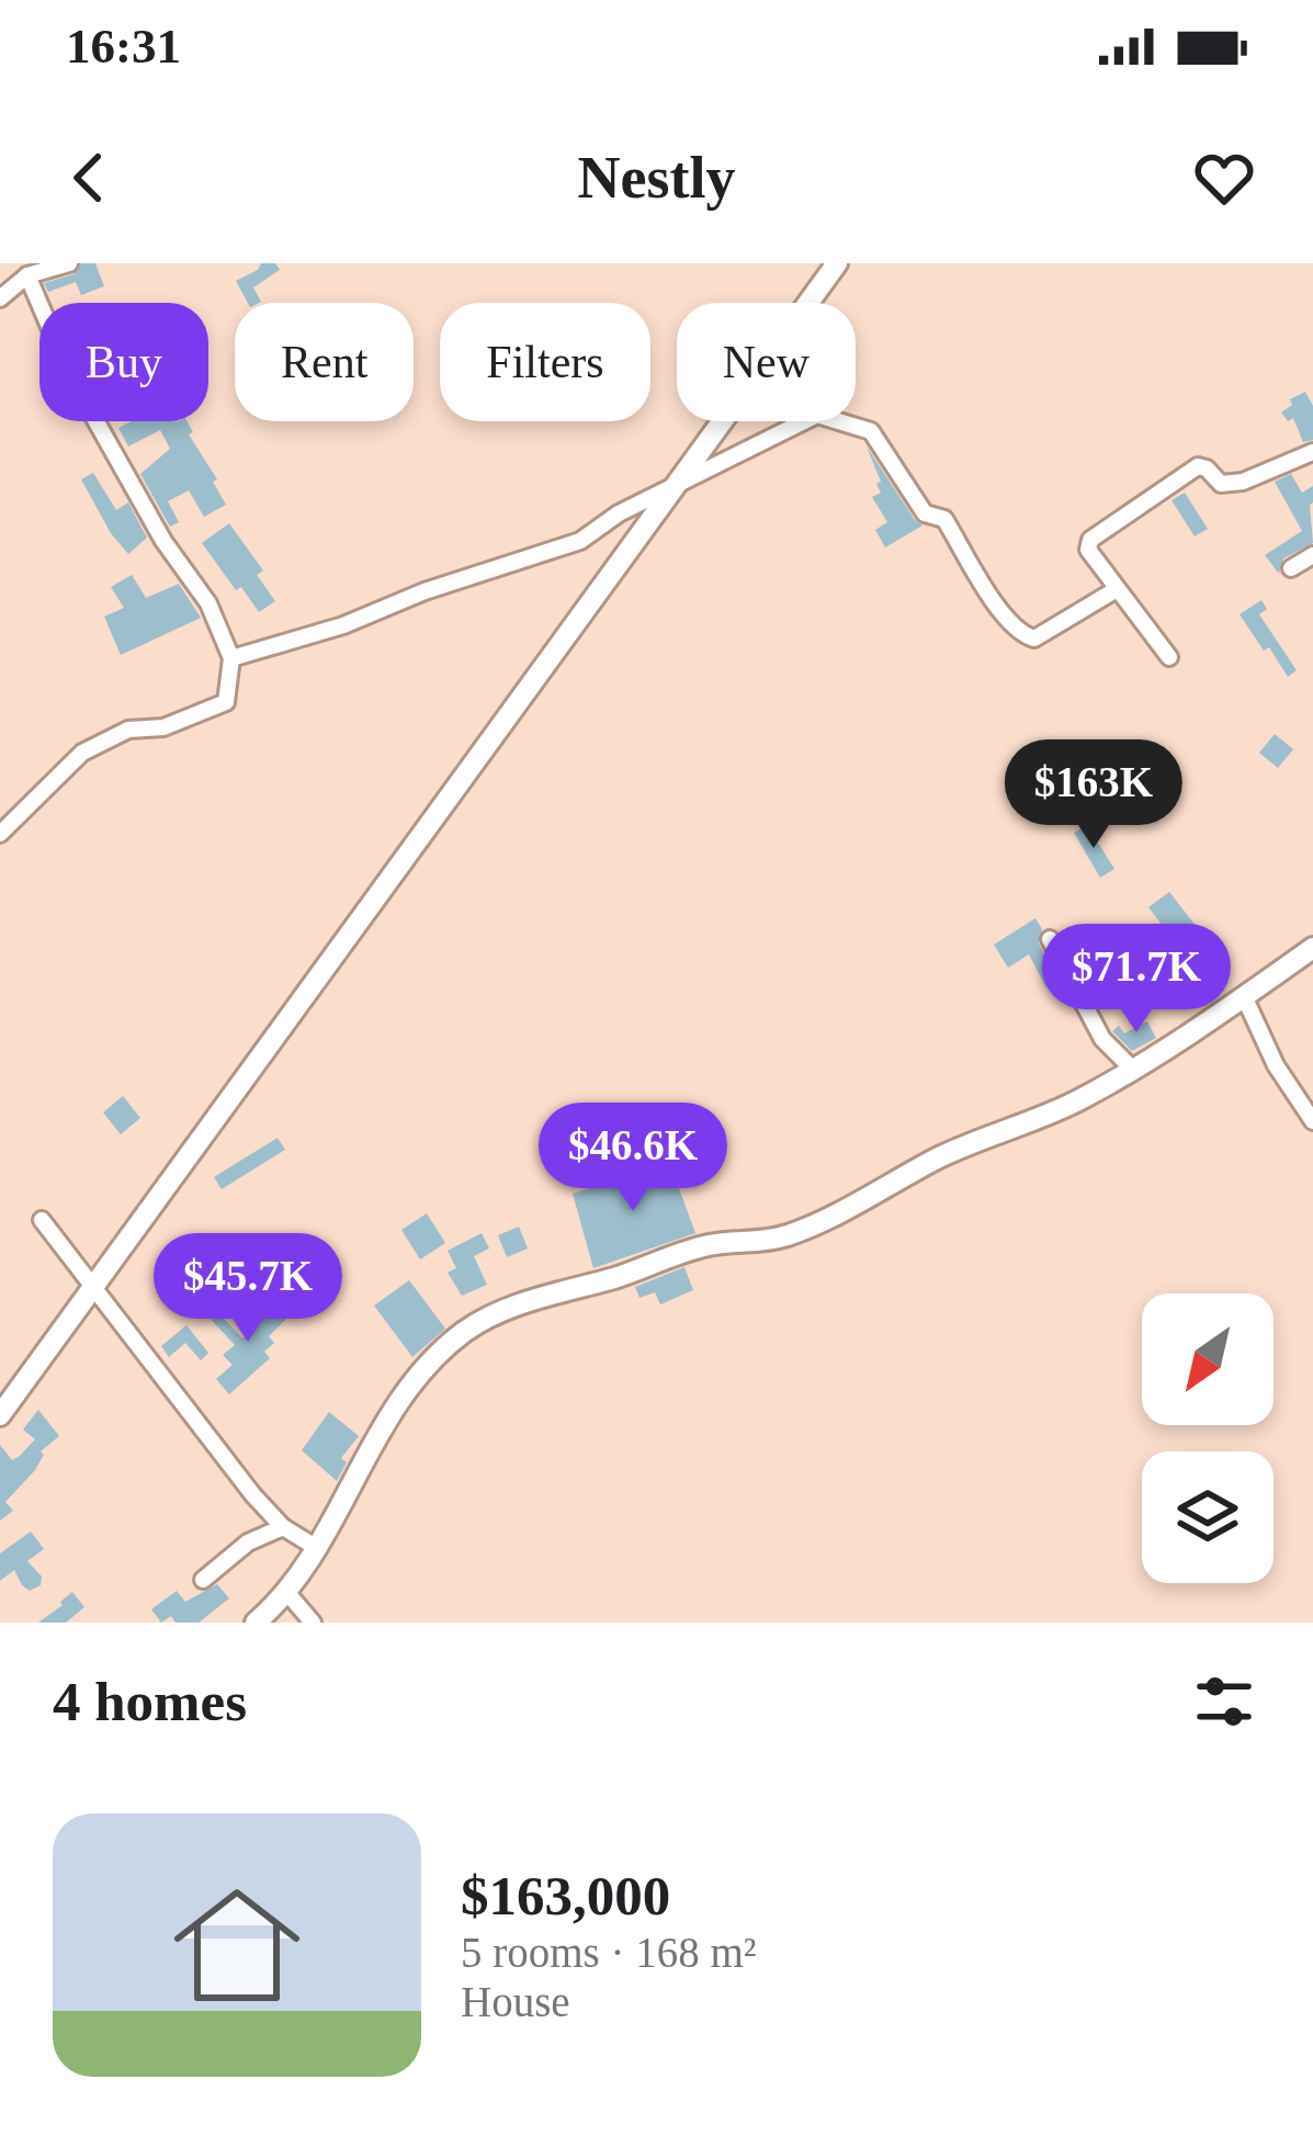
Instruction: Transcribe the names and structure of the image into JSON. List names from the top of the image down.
{
  "north": "bottom left",
  "page": {
    "status": "16:31",
    "header": "Nestly",
    "chip": [
      "Buy",
      "Rent",
      "Filters",
      "New"
    ],
    "price": [
      "$163K",
      "$71.7K",
      "$46.6K",
      "$45.7K"
    ],
    "heading": "4 homes",
    "list": [
      {
        "name": "$163,000",
        "note": "5 rooms · 168 m² · House"
      }
    ]
  }
}
